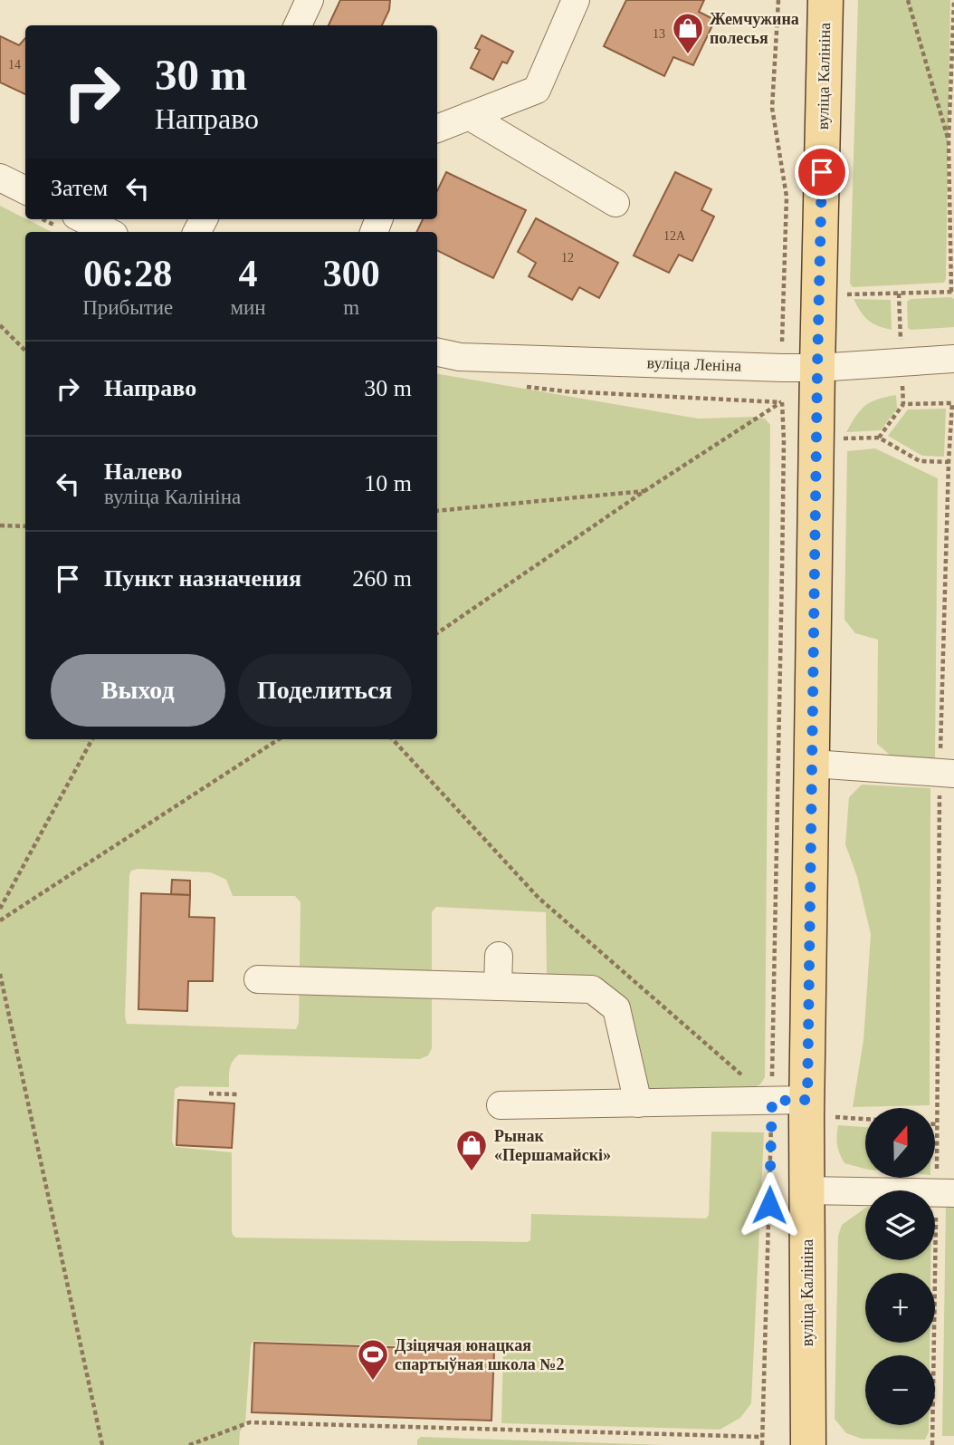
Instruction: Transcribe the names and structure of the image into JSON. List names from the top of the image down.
{
  "streets": {
    "main road": ["вуліца Калініна"],
    "street": ["вуліца Леніна"]
  },
  "crossings": [
    ["вуліца Калініна", "вуліца Леніна"]
  ],
  "places": {
    "shop": ["Жемчужина полесья", "Рынак «Першамайскі»"],
    "sports": ["Дзіцячая юнацкая спартыўная школа №2"]
  },
  "house_numbers": [
    "13",
    "14",
    "12А",
    "12"
  ],
  "north": "top",
  "page": {
    "turn": ["30 m", "Направо"],
    "then": "Затем",
    "eta": [
      "06:28",
      "Прибытие",
      "4",
      "мин",
      "300",
      "m"
    ],
    "list": [
      {
        "name": "Направо",
        "value": "30 m"
      },
      {
        "name": "Налево",
        "note": "вуліца Калініна",
        "value": "10 m"
      },
      {
        "name": "Пункт назначения",
        "value": "260 m"
      }
    ],
    "buttons": ["Выход", "Поделиться"],
    "map_buttons": ["+", "−"]
  }
}
